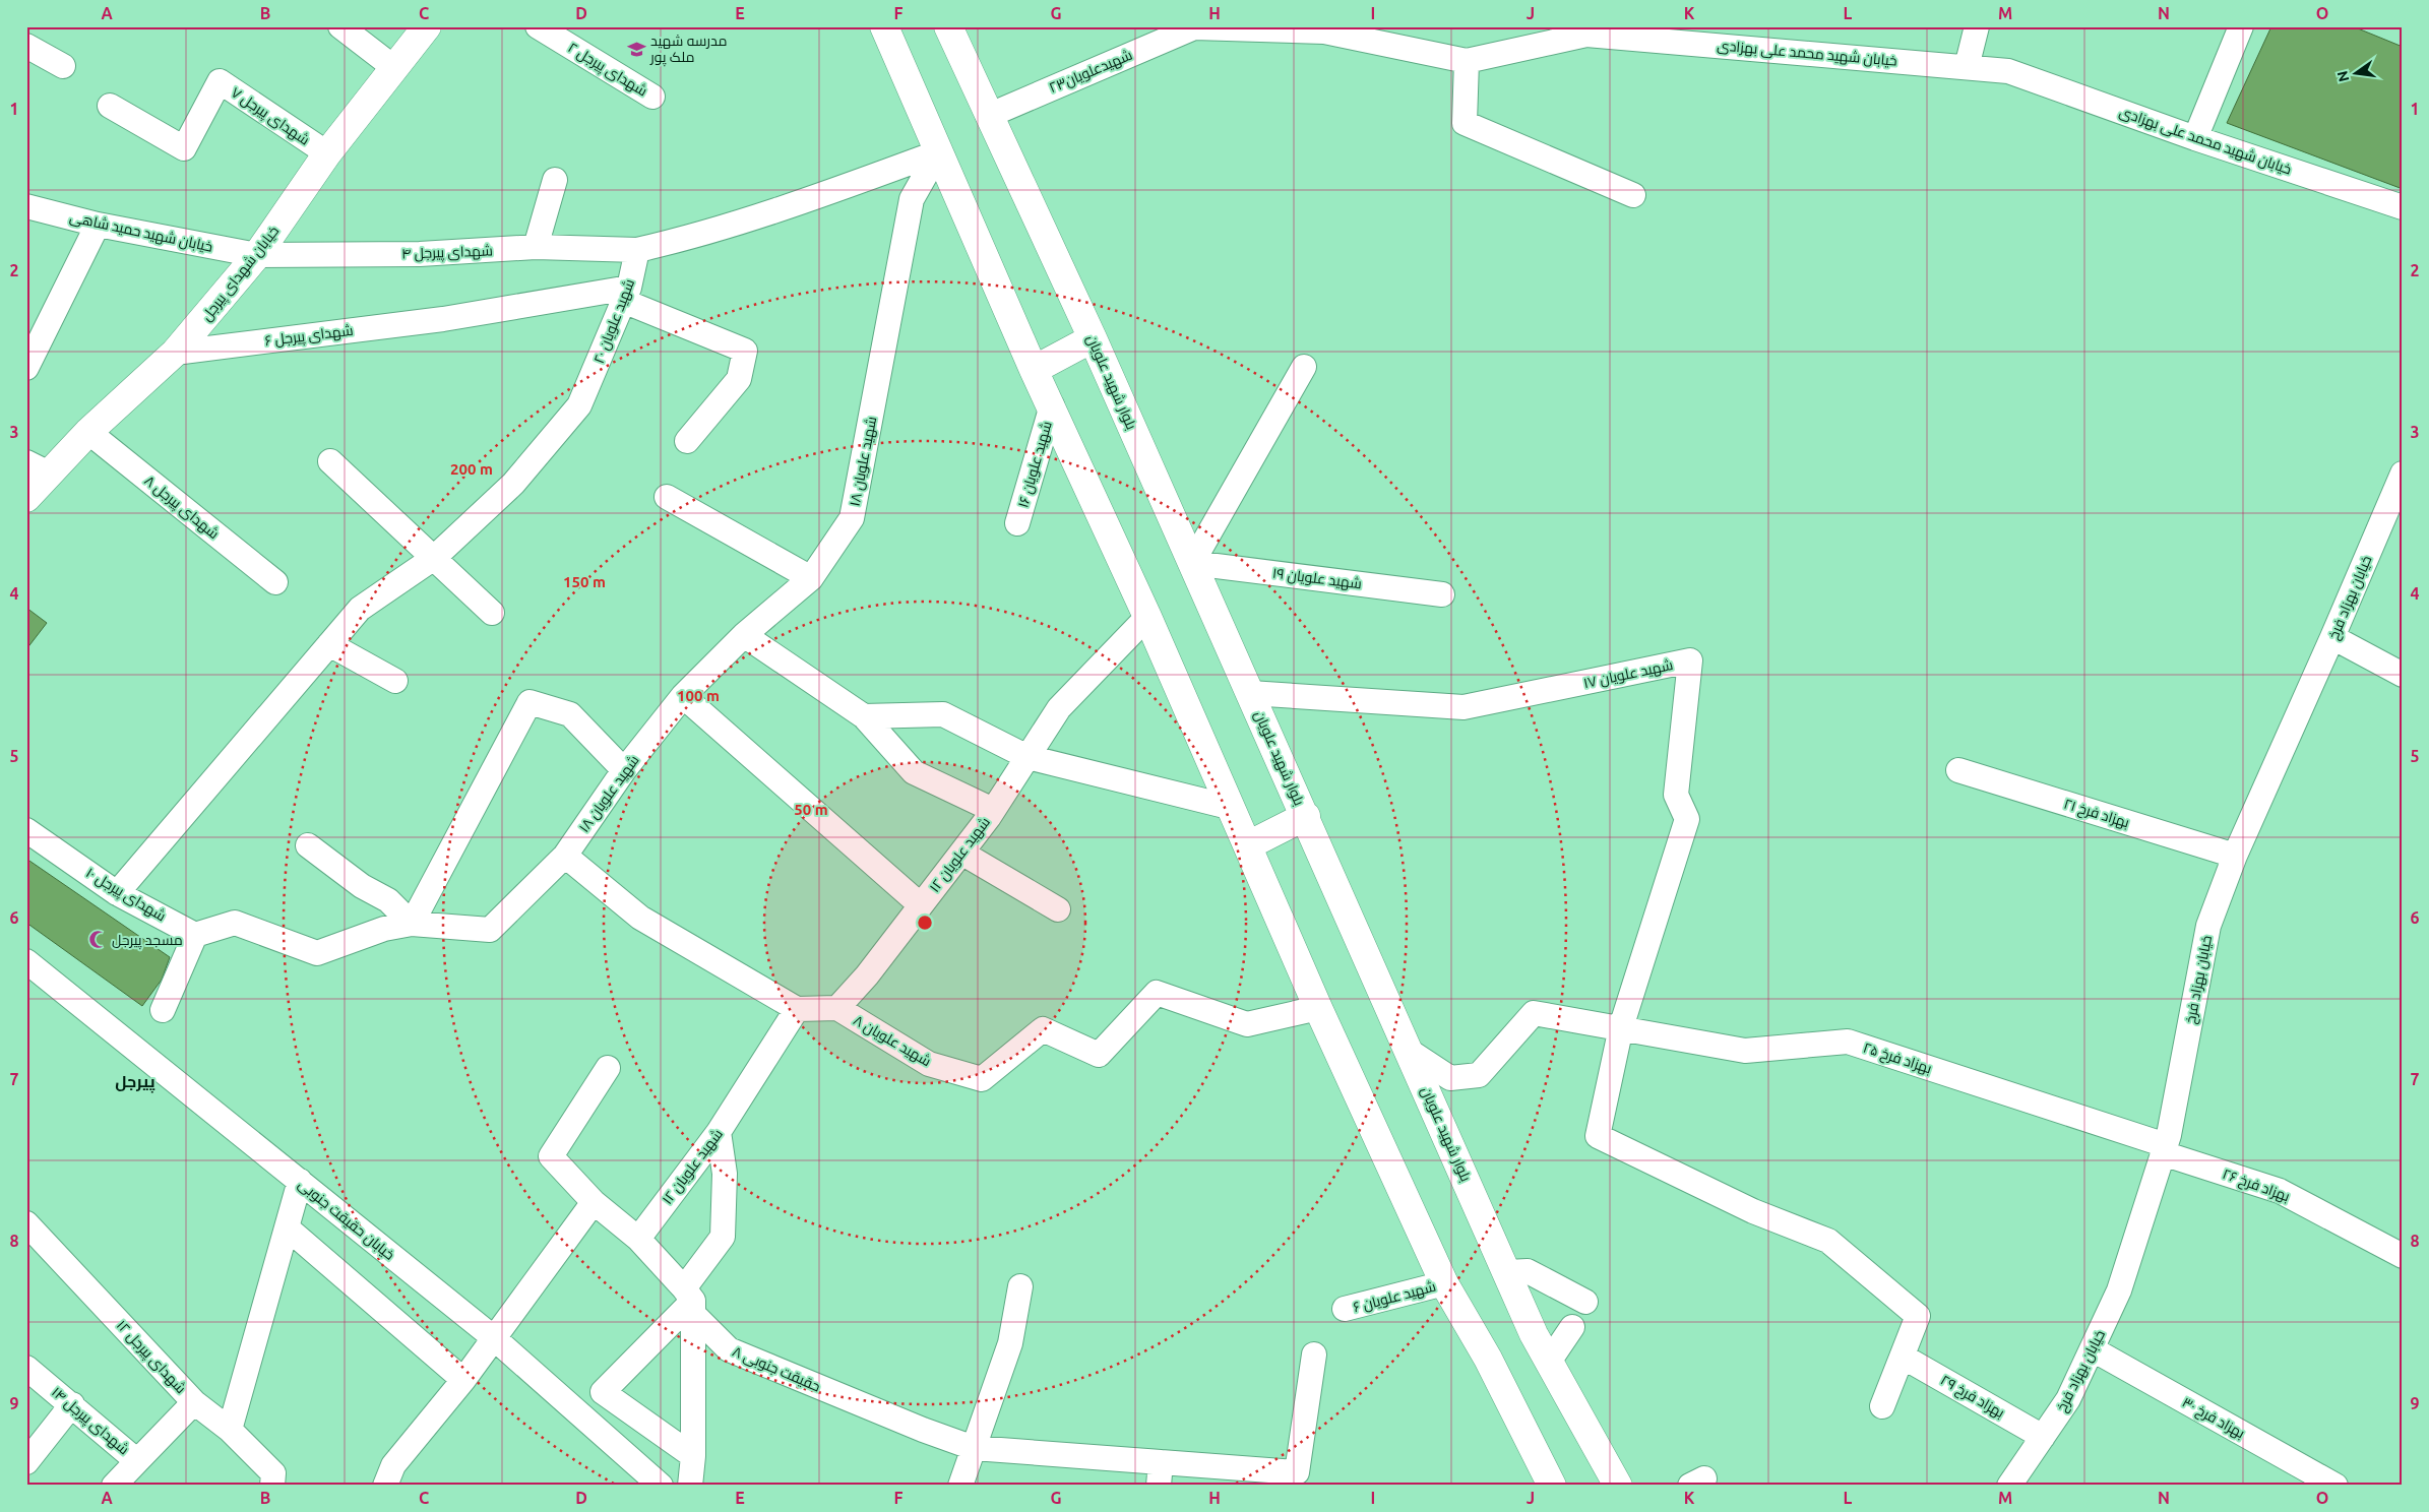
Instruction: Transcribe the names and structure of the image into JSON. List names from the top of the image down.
{
  "streets": {
    "main road": ["خیابان شهدای پیرجل", "بلوار شهید علویان"],
    "street": [
      "خیابان شهید محمد علی بهزادی",
      "شهدای پیرجل ۲",
      "شهیدعلویان۲۳",
      "شهدای پیرجل ۷",
      "خیابان شهید حمید شاهی",
      "شهدای پیرجل ۴",
      "شهید علویان ۲۰",
      "شهدای پیرجل ۶",
      "شهید علویان ۱۸",
      "شهید علویان ۱۶",
      "شهدای پیرجل ۸",
      "شهید علویان ۱۹",
      "خیابان بهزاد فرخ",
      "شهید علویان ۱۷",
      "بهزاد فرخ ۲۱",
      "شهید علویان ۱۲",
      "شهدای پیرجل ۱۰",
      "شهید علویان ۸",
      "بهزاد فرخ ۲۵",
      "بهزاد فرخ ۲۶",
      "خیابان حقیقت جنوبی",
      "شهید علویان ۶",
      "شهدای پیرجل ۱۲",
      "حقیقت جنوبی ۸",
      "بهزاد فرخ ۲۹",
      "بهزاد فرخ ۳۰",
      "شهدای پیرجل ۱۴"
    ]
  },
  "crossings": [
    ["خیابان شهید محمد علی بهزادی", "شهیدعلویان۲۳"],
    ["شهیدعلویان۲۳", "بلوار شهید علویان"],
    ["شهدای پیرجل ۷", "خیابان شهدای پیرجل"],
    ["خیابان شهید حمید شاهی", "شهدای پیرجل ۴"],
    ["خیابان شهید حمید شاهی", "خیابان شهدای پیرجل"],
    ["شهدای پیرجل ۴", "خیابان شهدای پیرجل"],
    ["شهدای پیرجل ۴", "شهید علویان ۲۰"],
    ["خیابان شهدای پیرجل", "شهدای پیرجل ۶"],
    ["خیابان شهدای پیرجل", "شهدای پیرجل ۸"],
    ["شهید علویان ۲۰", "شهدای پیرجل ۶"],
    ["شهید علویان ۲۰", "شهدای پیرجل ۱۰"],
    ["بلوار شهید علویان", "شهید علویان ۱۹"],
    ["بلوار شهید علویان", "شهید علویان ۱۷"],
    ["بلوار شهید علویان", "بهزاد فرخ ۲۵"],
    ["شهید علویان ۱۸", "شهدای پیرجل ۱۰"],
    ["خیابان بهزاد فرخ", "بهزاد فرخ ۲۱"],
    ["خیابان بهزاد فرخ", "بهزاد فرخ ۲۵"],
    ["خیابان بهزاد فرخ", "بهزاد فرخ ۲۶"],
    ["خیابان بهزاد فرخ", "بهزاد فرخ ۲۹"],
    ["خیابان بهزاد فرخ", "بهزاد فرخ ۳۰"],
    ["شهید علویان ۱۷", "بهزاد فرخ ۲۵"],
    ["شهید علویان ۱۲", "شهید علویان ۸"],
    ["شهید علویان ۱۲", "حقیقت جنوبی ۸"],
    ["بهزاد فرخ ۲۵", "بهزاد فرخ ۲۶"],
    ["شهدای پیرجل ۱۲", "شهدای پیرجل ۱۴"]
  ],
  "districts": ["پیرجل"],
  "places": {
    "school or university": ["مدرسه شهید ملک پور"],
    "mosque": ["مسجد پیرجل"]
  },
  "north": "left",
  "grid": {
    "columns": [
      "A",
      "B",
      "C",
      "D",
      "E",
      "F",
      "G",
      "H",
      "I",
      "J",
      "K",
      "L",
      "M",
      "N",
      "O"
    ],
    "rows": [
      "1",
      "2",
      "3",
      "4",
      "5",
      "6",
      "7",
      "8",
      "9"
    ]
  },
  "rings": [
    "200 m",
    "150 m",
    "100 m",
    "50 m"
  ]
}
